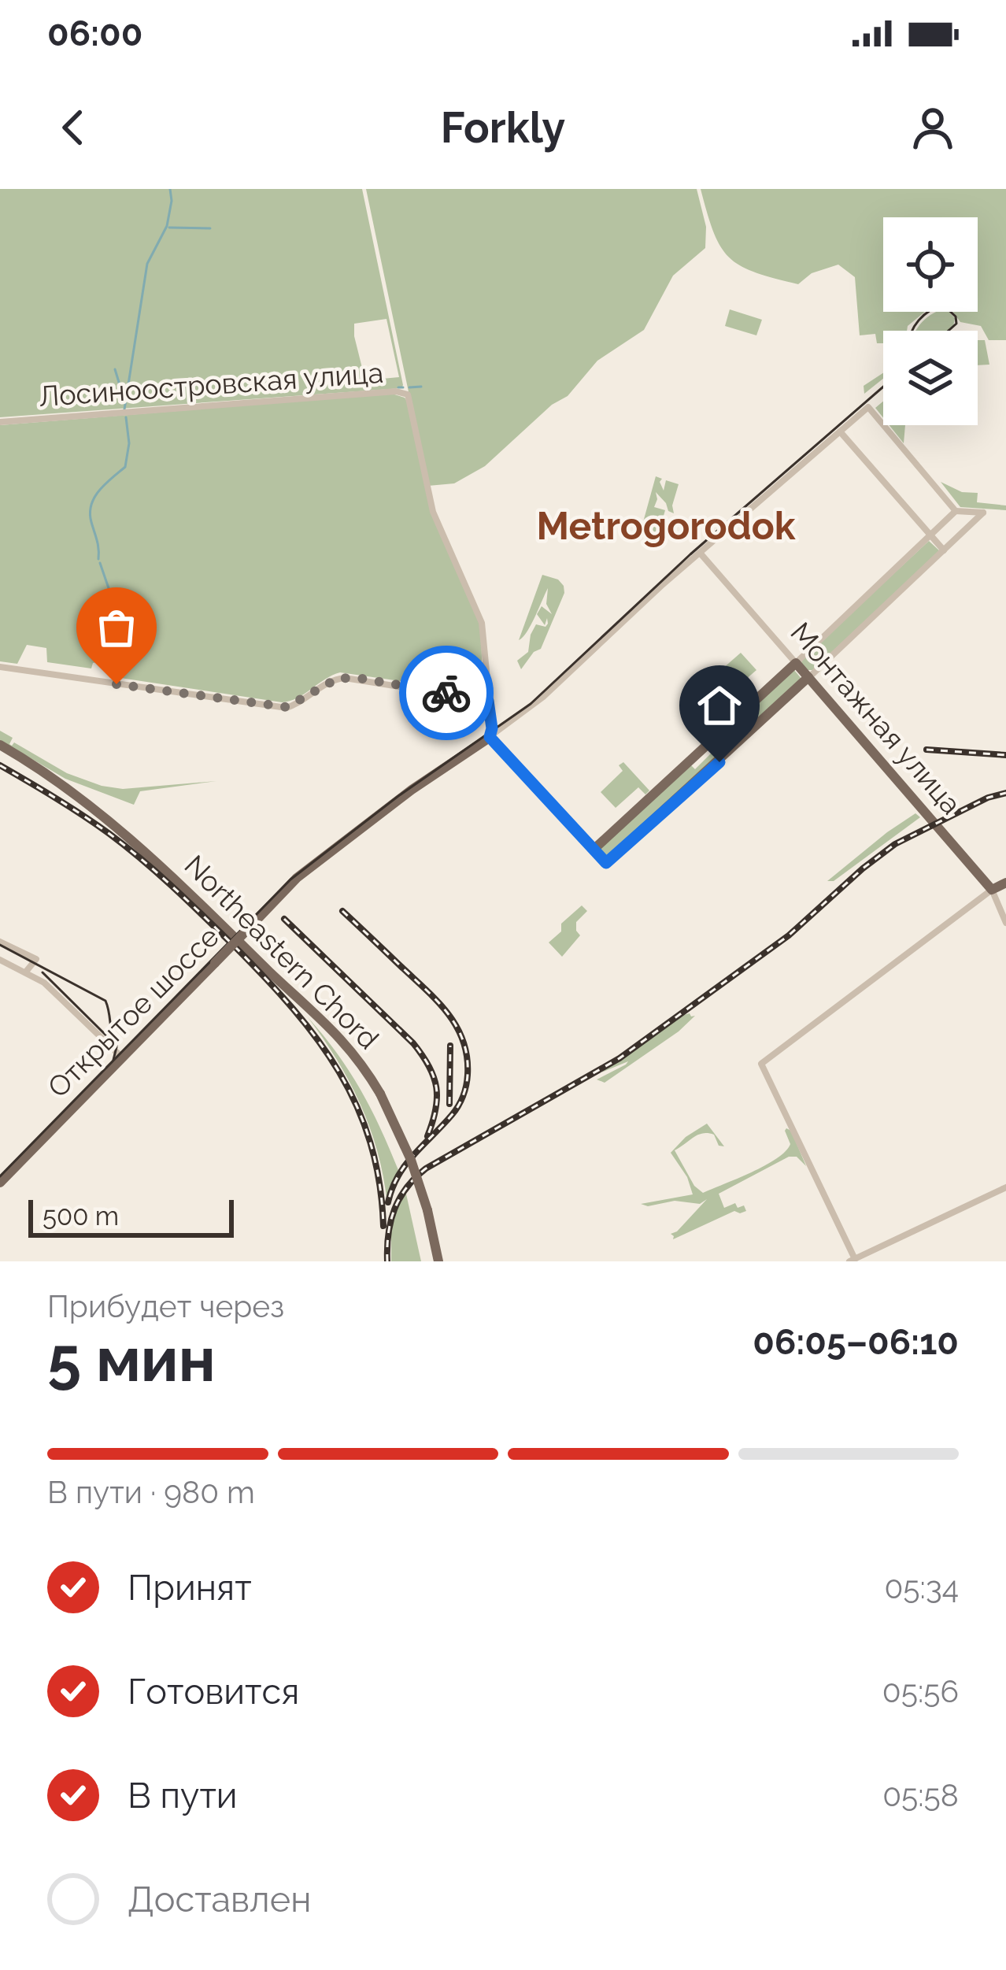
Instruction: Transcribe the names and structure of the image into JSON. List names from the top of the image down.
{
  "streets": {
    "main road": ["Монтажная улица", "Northeastern Chord", "Открытое шоссе"],
    "street": ["Лосиноостровская улица"]
  },
  "crossings": [
    ["Лосиноостровская улица", "Открытое шоссе"],
    ["Монтажная улица", "Открытое шоссе"]
  ],
  "districts": ["Metrogorodok"],
  "scale_bar": "500 m",
  "page": {
    "status": "06:00",
    "header": "Forkly",
    "scale": "500 m",
    "heading": ["5 мин", "Прибудет через", "06:05–06:10"],
    "bar": "В пути · 980 m",
    "list": [
      ["Принят", "05:34"],
      ["Готовится", "05:56"],
      ["В пути", "05:58"],
      "Доставлен"
    ]
  }
}
